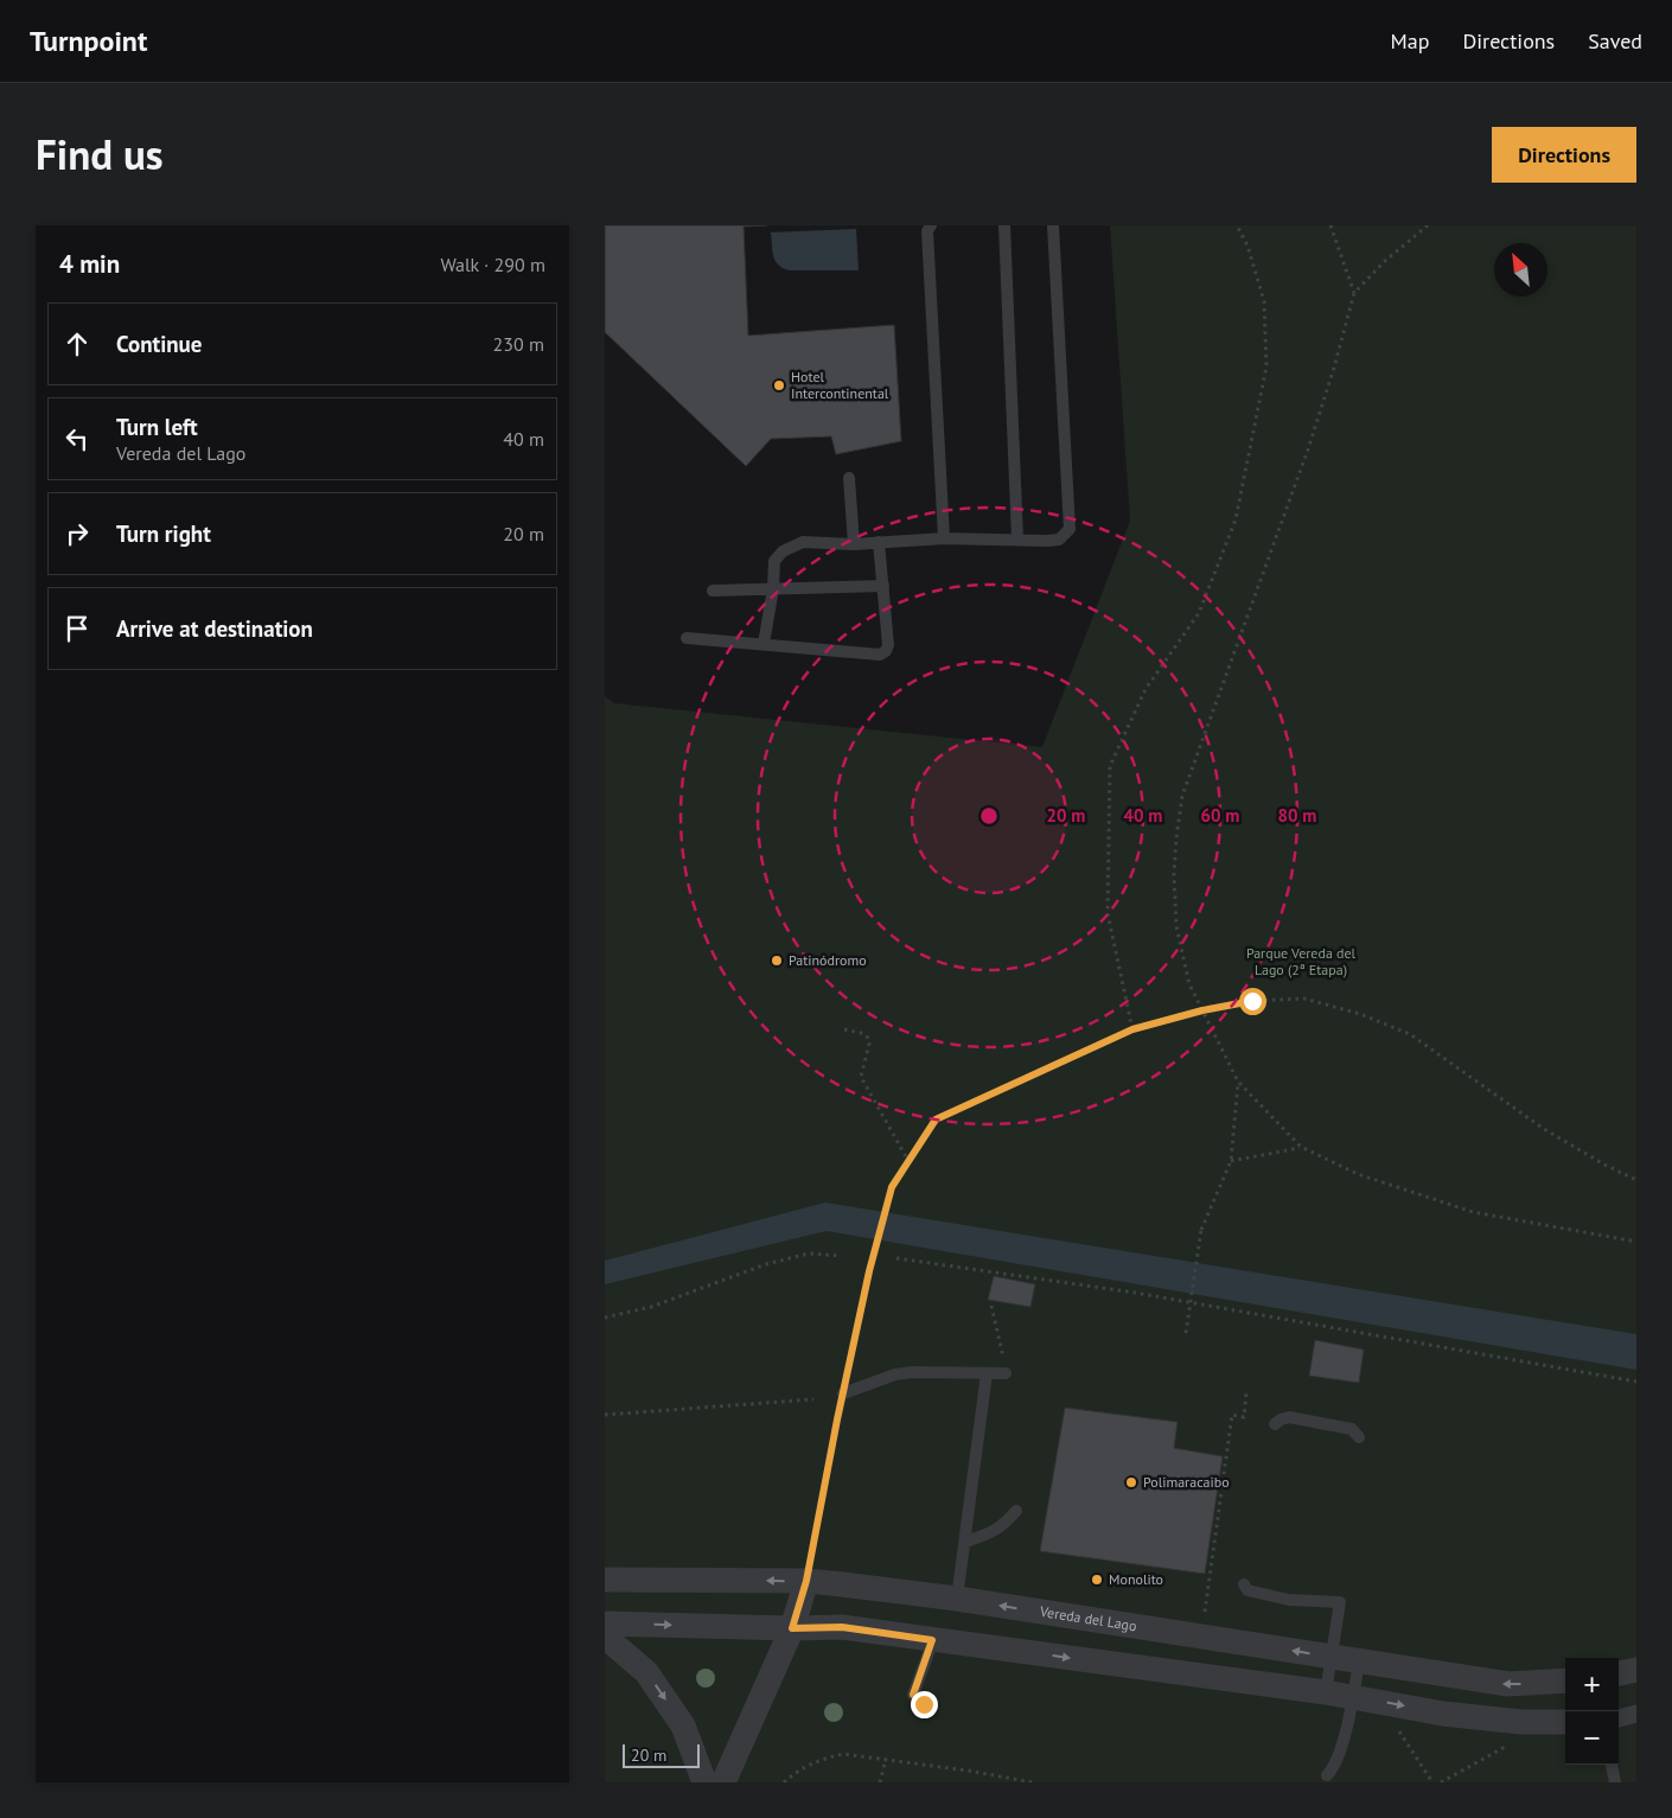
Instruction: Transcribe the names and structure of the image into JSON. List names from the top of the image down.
{
  "streets": {
    "street": ["Vereda del Lago"]
  },
  "parks": ["Parque Vereda del Lago (2ª Etapa)"],
  "places": [
    "Hotel Intercontinental",
    "Patinódromo",
    "Polimaracaibo",
    "Monolito"
  ],
  "scale_bar": "20 m",
  "north": "top left",
  "page": {
    "header": "Turnpoint",
    "nav": ["Map", "Directions", "Saved"],
    "title": "Find us",
    "buttons": "Directions",
    "heading": ["4 min", "Walk · 290 m"],
    "list": [
      ["Continue", "230 m"],
      ["Turn left", "Vereda del Lago", "40 m"],
      ["Turn right", "20 m"],
      "Arrive at destination"
    ],
    "map_buttons": ["+", "−"],
    "scale": "20 m"
  },
  "rings": [
    "20 m",
    "40 m",
    "60 m",
    "80 m"
  ]
}
